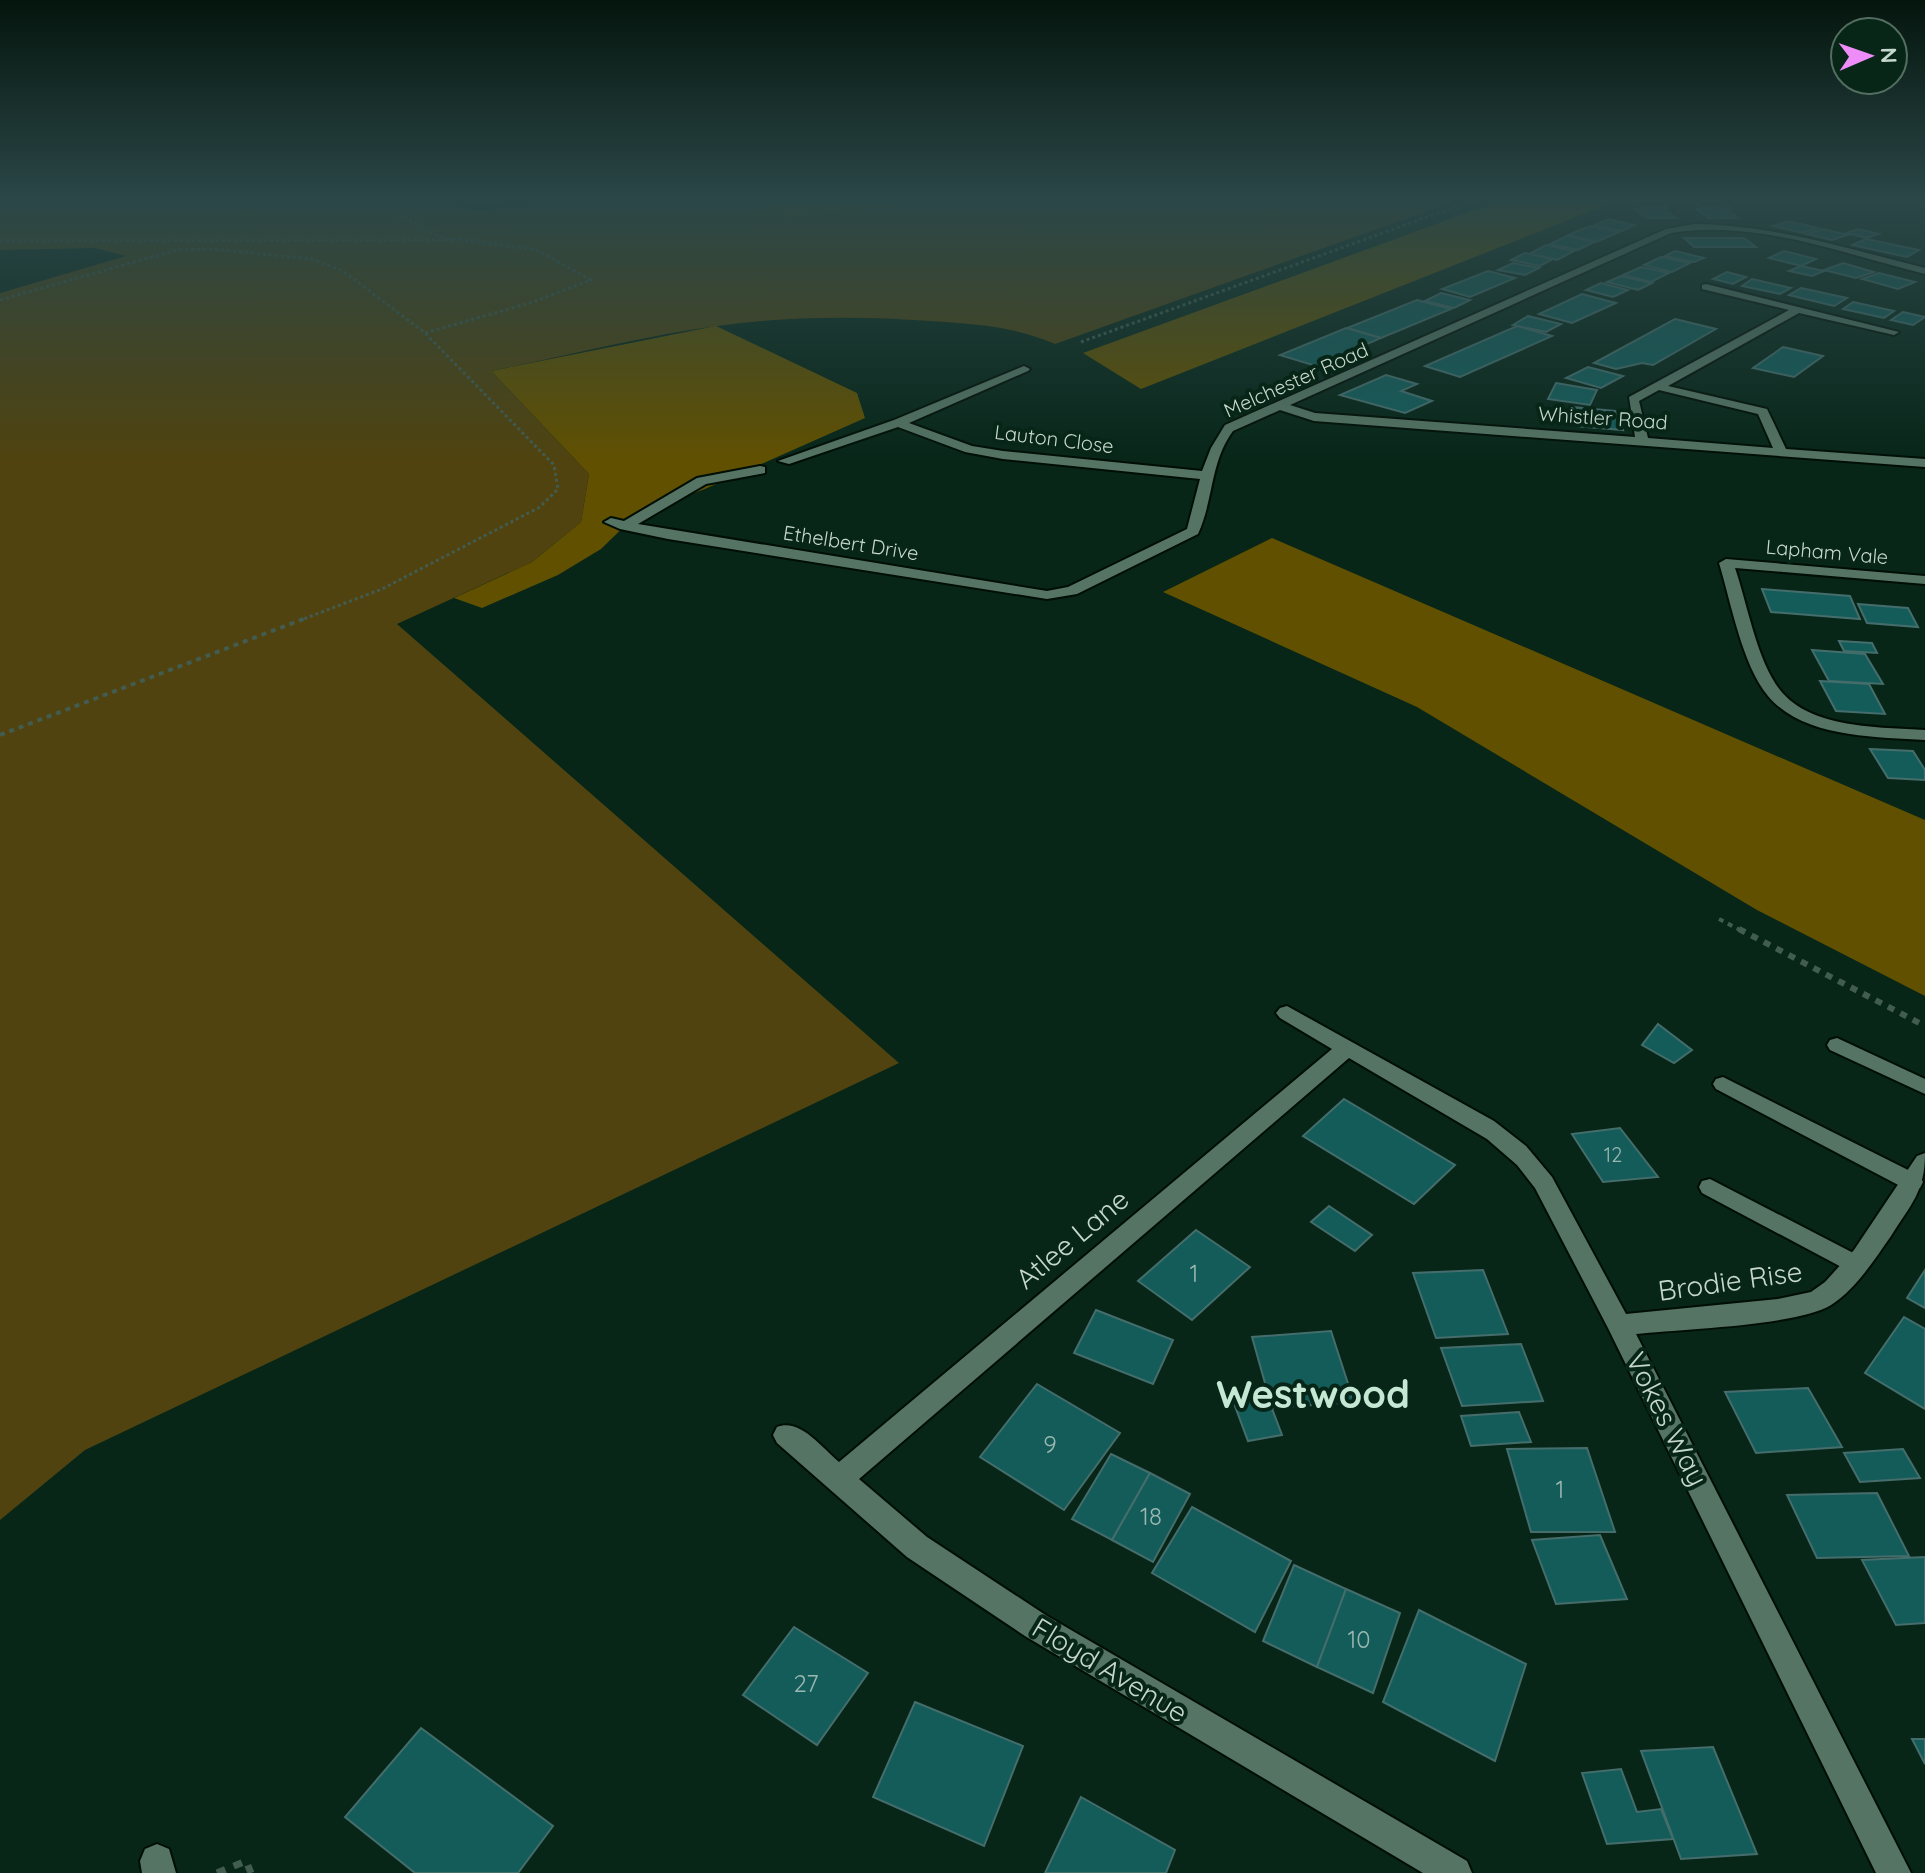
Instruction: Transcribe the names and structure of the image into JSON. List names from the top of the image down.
{
  "streets": {
    "street": [
      "Melchester Road",
      "Whistler Road",
      "Lauton Close",
      "Ethelbert Drive",
      "Lapham Vale",
      "Atlee Lane",
      "Brodie Rise",
      "Vokes Way",
      "Floyd Avenue"
    ]
  },
  "crossings": [
    ["Melchester Road", "Whistler Road"],
    ["Melchester Road", "Lauton Close"],
    ["Melchester Road", "Ethelbert Drive"],
    ["Atlee Lane", "Vokes Way"],
    ["Atlee Lane", "Floyd Avenue"],
    ["Brodie Rise", "Vokes Way"]
  ],
  "districts": ["Westwood"],
  "house_numbers": [
    "12",
    "1",
    "9",
    "1",
    "18",
    "10",
    "27"
  ],
  "north": "right"
}
